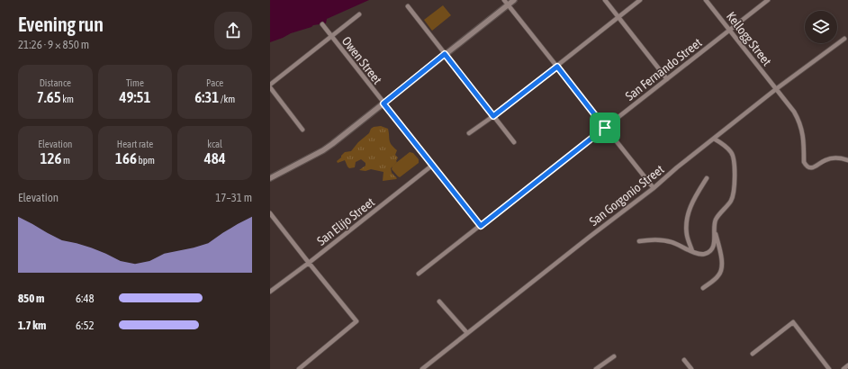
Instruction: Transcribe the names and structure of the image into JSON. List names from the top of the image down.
{
  "streets": {
    "street": [
      "Kellogg Street",
      "Owen Street",
      "San Fernando Street",
      "San Gorgonio Street",
      "San Elijo Street"
    ]
  },
  "crossings": [
    ["Kellogg Street", "San Fernando Street"],
    ["Kellogg Street", "San Gorgonio Street"],
    ["Owen Street", "San Fernando Street"],
    ["Owen Street", "San Elijo Street"]
  ],
  "page": {
    "heading": ["Evening run", "21:26 · 9 × 850 m"],
    "stats": [
      ["Distance", "7.65 km"],
      ["Time", "49:51"],
      ["Pace", "6:31 /km"],
      ["Elevation", "126 m"],
      ["Heart rate", "166 bpm"],
      ["kcal", "484"]
    ],
    "chart": ["Elevation", "17–31 m"],
    "list": [
      {
        "name": "850 m",
        "note": "6:48"
      },
      {
        "name": "1.7 km",
        "note": "6:52"
      }
    ]
  }
}
